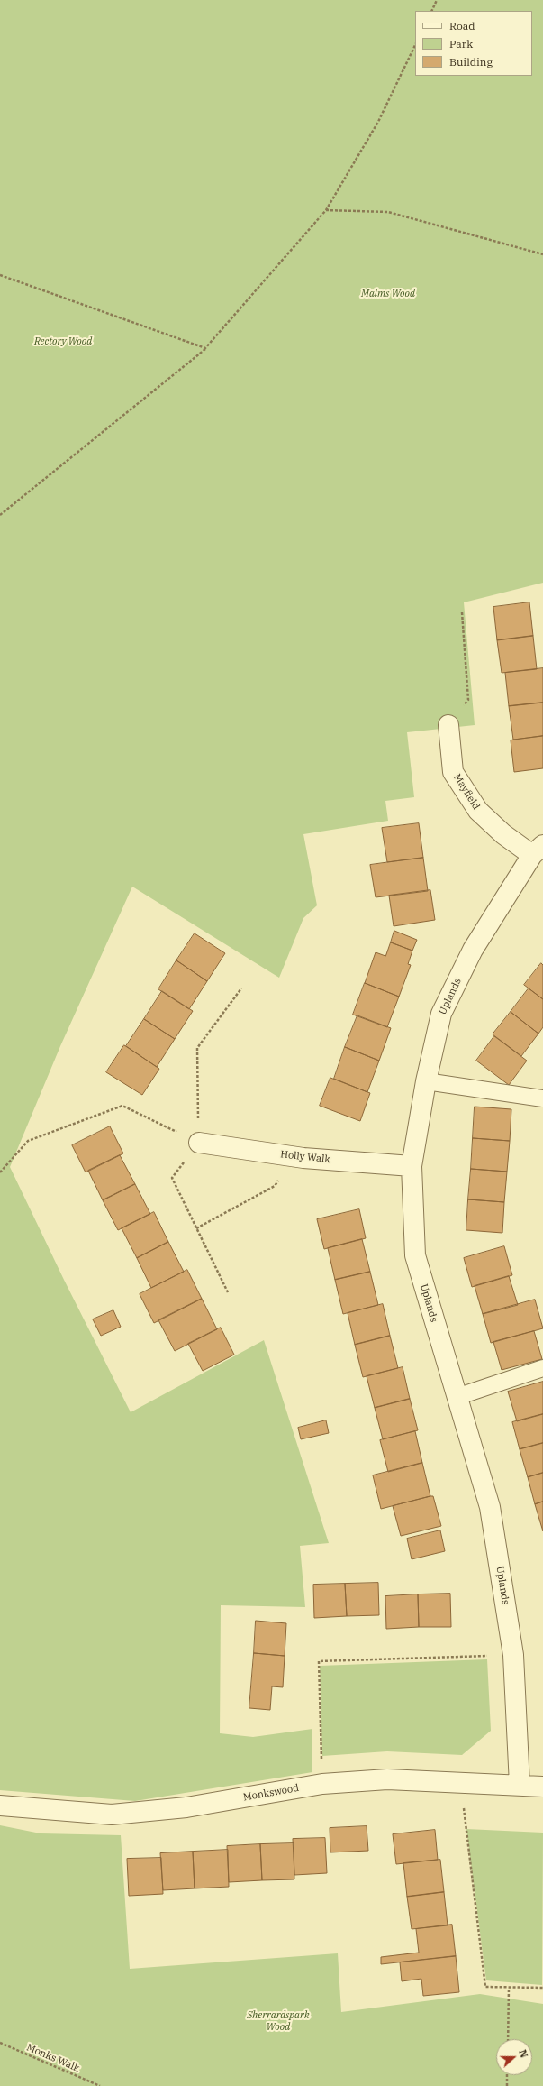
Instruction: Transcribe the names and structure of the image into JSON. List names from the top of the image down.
{
  "streets": {
    "street": [
      "Mayfield",
      "Uplands",
      "Holly Walk",
      "Monkswood"
    ],
    "path": ["Monks Walk"]
  },
  "crossings": [
    ["Mayfield", "Uplands"],
    ["Uplands", "Holly Walk"],
    ["Uplands", "Monkswood"]
  ],
  "parks": ["Malms Wood", "Rectory Wood", "Sherrardspark Wood"],
  "legend": ["Road", "Park", "Building"],
  "north": "right"
}
